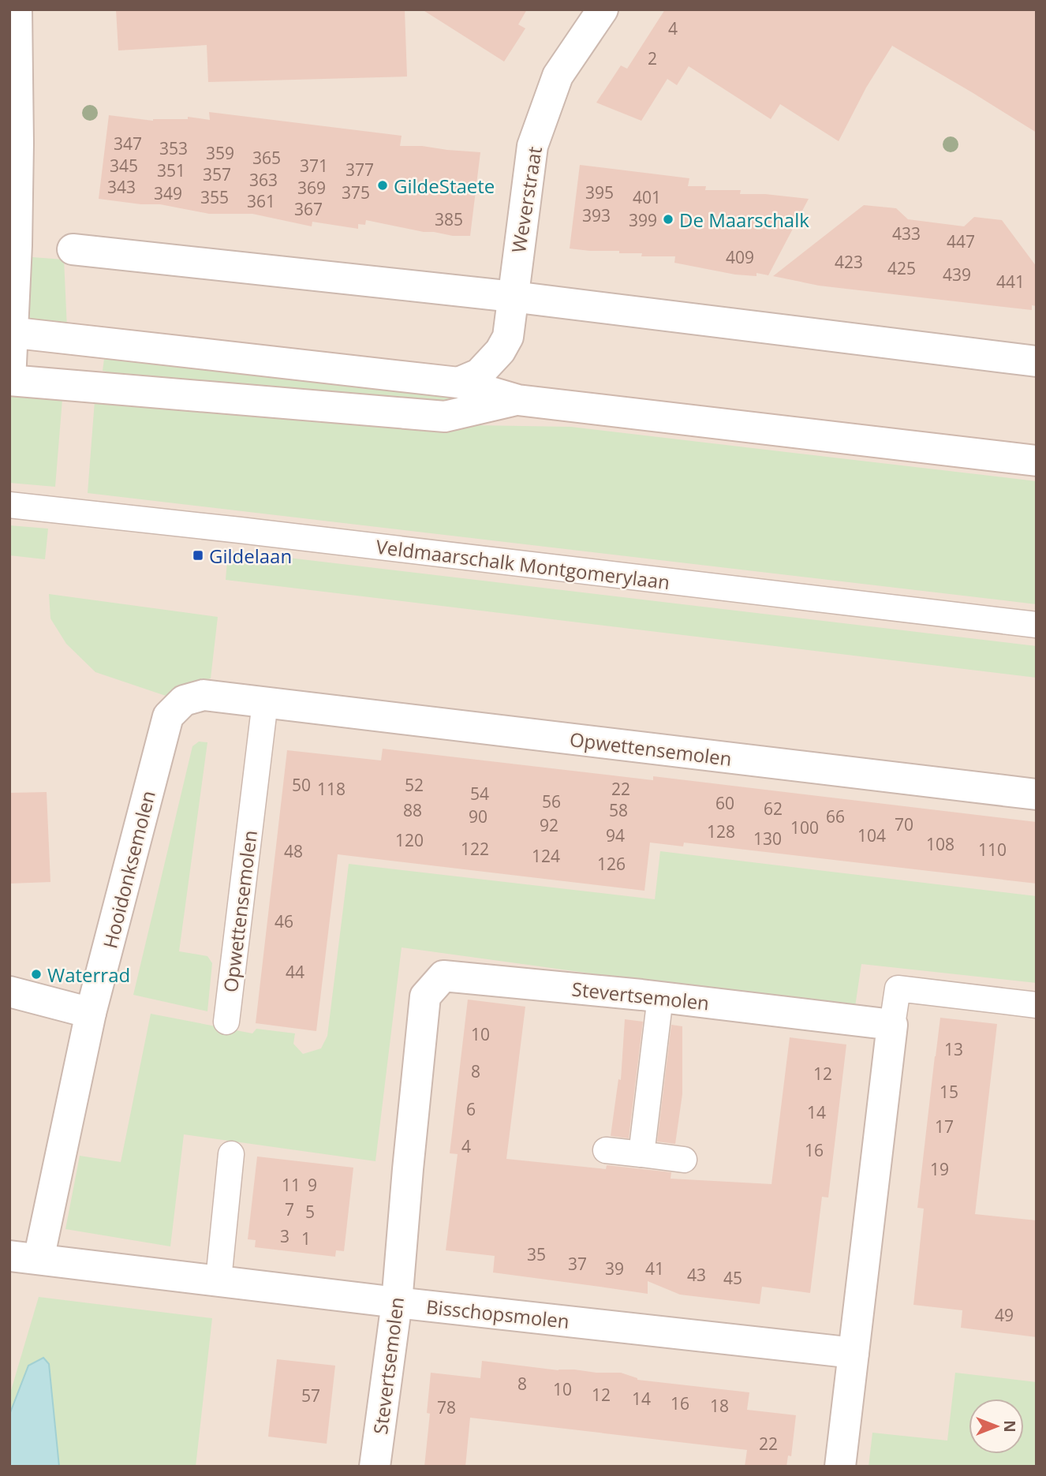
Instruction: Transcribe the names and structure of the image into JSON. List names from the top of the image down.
{
  "streets": {
    "street": [
      "Weverstraat",
      "Opwettensemolen",
      "Hooidonksemolen",
      "Stevertsemolen",
      "Bisschopsmolen"
    ],
    "lane": ["Veldmaarschalk Montgomerylaan"]
  },
  "crossings": [
    ["Opwettensemolen", "Hooidonksemolen"],
    ["Hooidonksemolen", "Bisschopsmolen"],
    ["Stevertsemolen", "Bisschopsmolen"]
  ],
  "places": {
    "other": ["GildeStaete", "De Maarschalk", "Waterrad"],
    "transit": ["Gildelaan"]
  },
  "house_numbers": [
    "4",
    "2",
    "347",
    "353",
    "359",
    "365",
    "345",
    "371",
    "377",
    "351",
    "357",
    "363",
    "343",
    "369",
    "375",
    "395",
    "349",
    "355",
    "401",
    "361",
    "367",
    "393",
    "385",
    "399",
    "433",
    "447",
    "409",
    "423",
    "425",
    "439",
    "441",
    "50",
    "52",
    "118",
    "22",
    "54",
    "56",
    "60",
    "62",
    "88",
    "58",
    "90",
    "66",
    "70",
    "92",
    "100",
    "128",
    "94",
    "104",
    "130",
    "120",
    "108",
    "122",
    "110",
    "48",
    "124",
    "126",
    "46",
    "44",
    "10",
    "13",
    "8",
    "12",
    "15",
    "6",
    "14",
    "17",
    "4",
    "16",
    "19",
    "11",
    "9",
    "7",
    "5",
    "3",
    "1",
    "35",
    "37",
    "39",
    "41",
    "43",
    "45",
    "49",
    "8",
    "10",
    "12",
    "57",
    "14",
    "16",
    "18",
    "78",
    "22"
  ],
  "north": "right"
}
